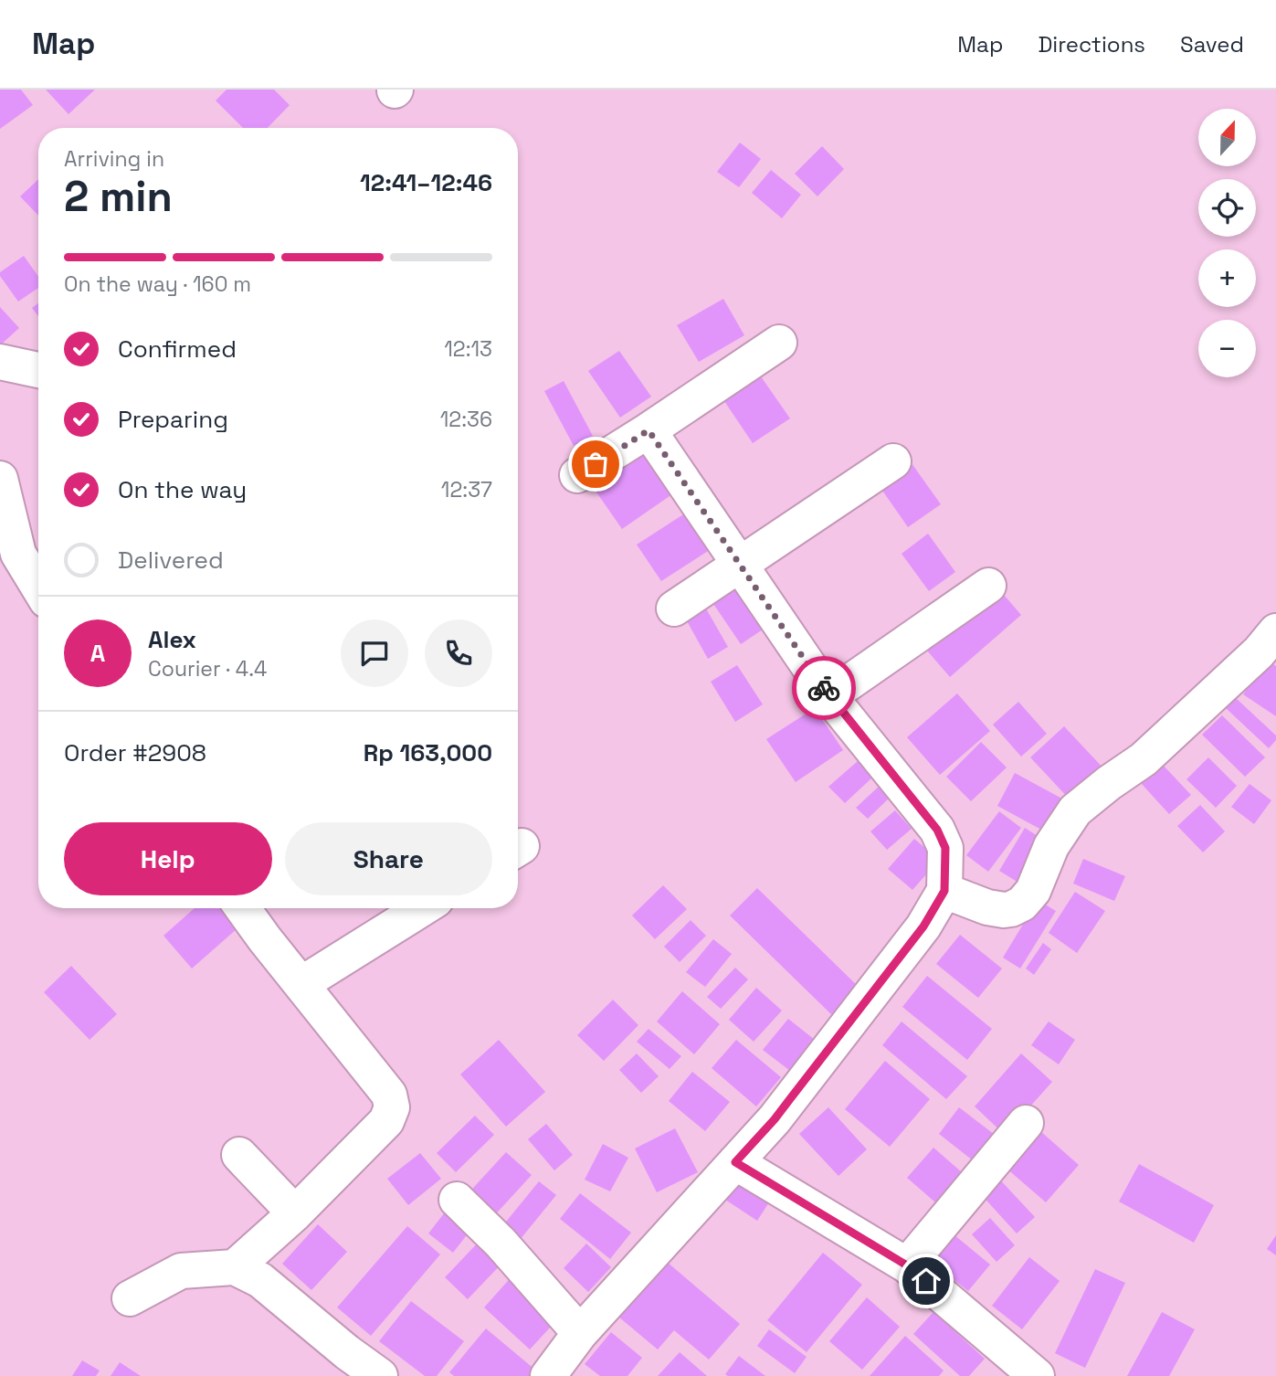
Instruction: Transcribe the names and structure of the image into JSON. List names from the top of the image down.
{
  "north": "top",
  "page": {
    "header": "Map",
    "nav": ["Map", "Directions", "Saved"],
    "map_buttons": ["+", "−"],
    "heading": ["2 min", "Arriving in", "12:41–12:46"],
    "panel": [
      "Alex",
      "Courier · 4.4",
      "Order #2908",
      "Rp 163,000"
    ],
    "bar": "On the way · 160 m",
    "list": [
      ["Confirmed", "12:13"],
      ["Preparing", "12:36"],
      ["On the way", "12:37"],
      "Delivered"
    ],
    "round": "A",
    "buttons": ["Help", "Share"]
  }
}
